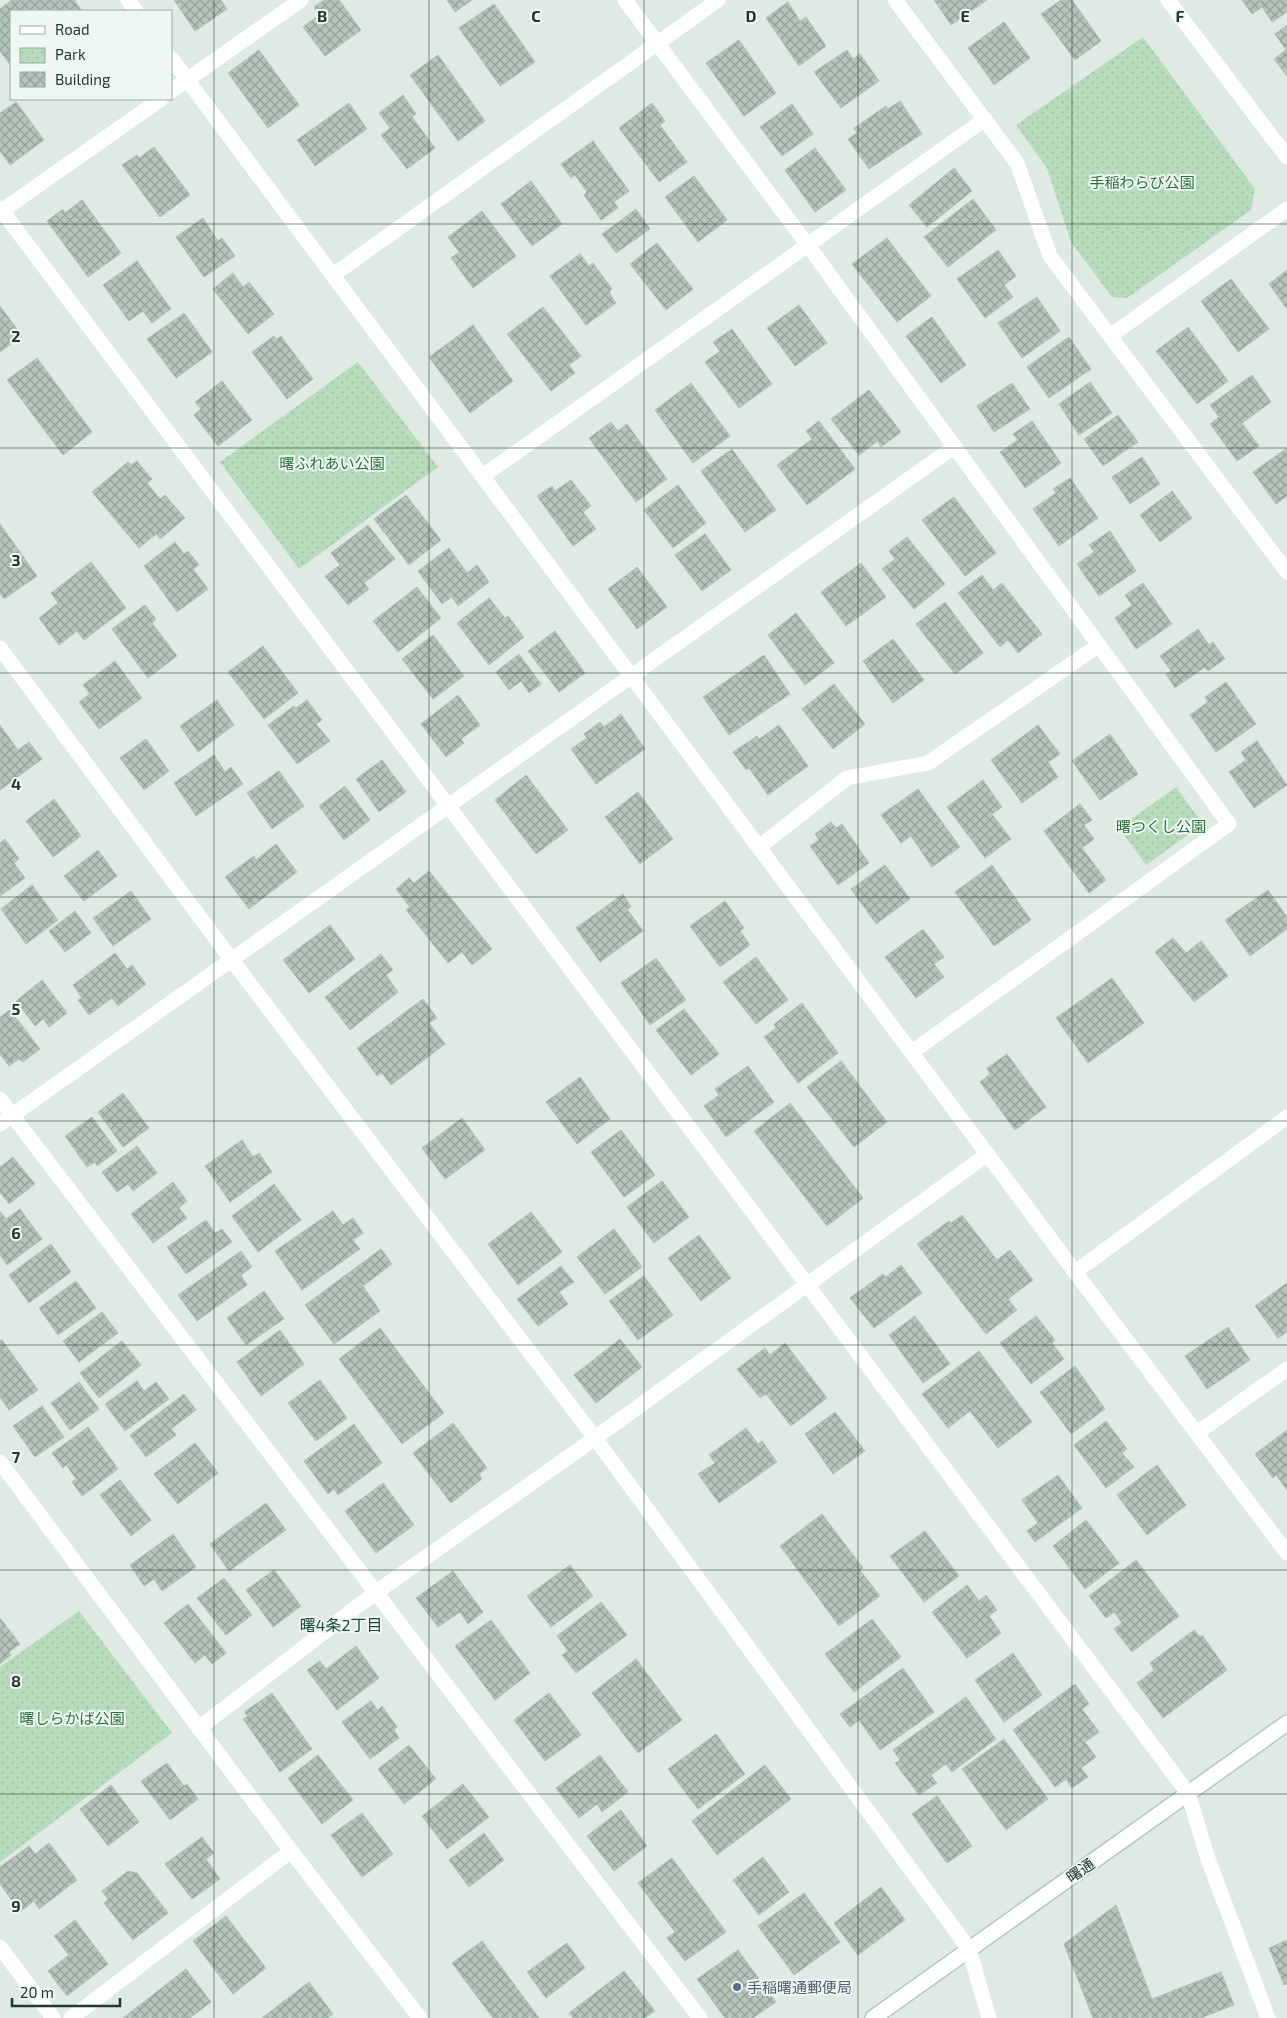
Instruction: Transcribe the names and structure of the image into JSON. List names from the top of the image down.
{
  "streets": {
    "street": ["曙通"]
  },
  "districts": ["曙4条2丁目"],
  "parks": [
    "手稲わらび公園",
    "曙ふれあい公園",
    "曙つくし公園",
    "曙しらかば公園"
  ],
  "places": ["手稲曙通郵便局"],
  "legend": ["Road", "Park", "Building"],
  "scale_bar": "20 m",
  "grid": {
    "columns": [
      "B",
      "C",
      "D",
      "E",
      "F"
    ],
    "rows": [
      "2",
      "3",
      "4",
      "5",
      "6",
      "7",
      "8",
      "9"
    ]
  }
}
